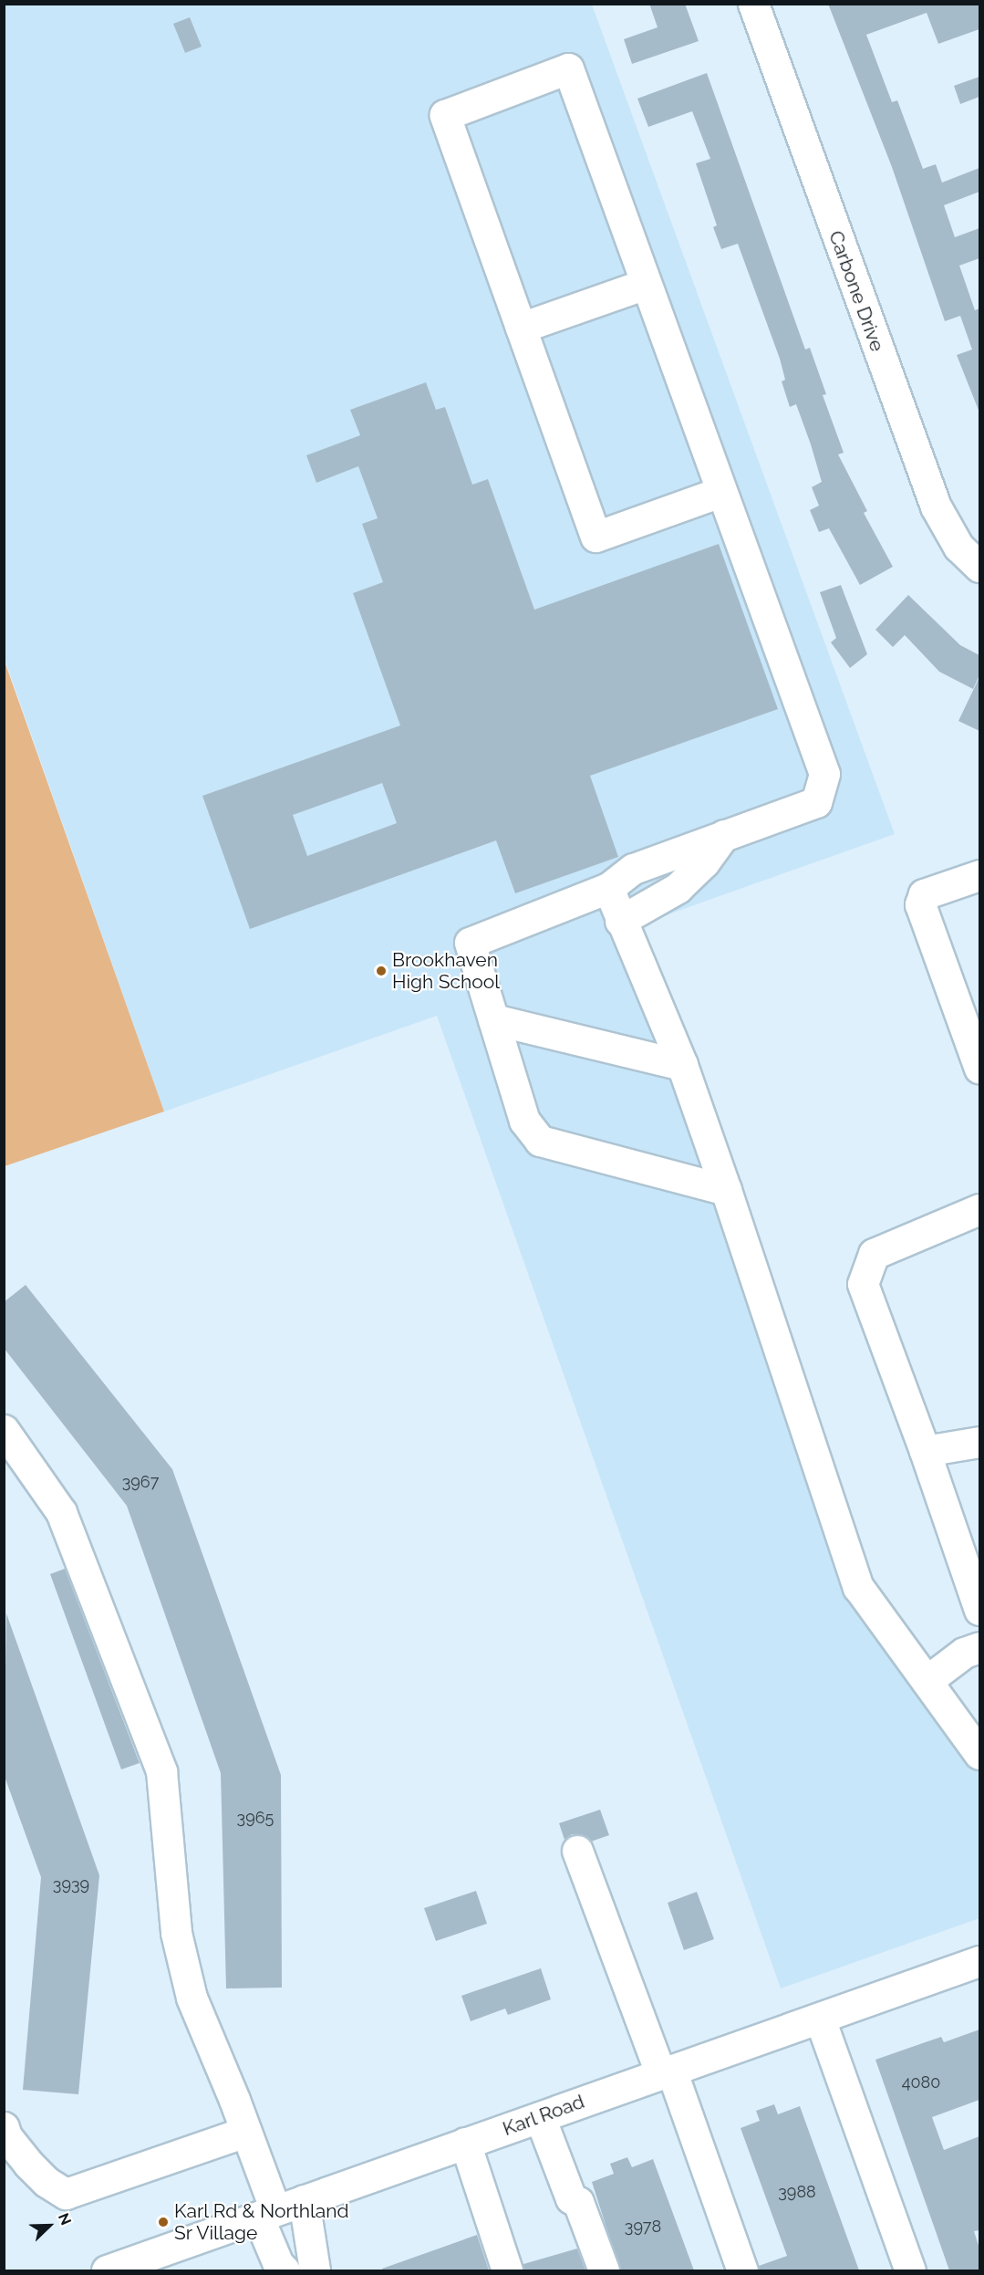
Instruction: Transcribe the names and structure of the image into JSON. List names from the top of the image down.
{
  "streets": {
    "main road": ["Carbone Drive", "Karl Road"]
  },
  "places": ["Brookhaven High School", "Karl Rd & Northland Sr Village"],
  "house_numbers": [
    "3967",
    "3965",
    "3939",
    "4080",
    "3988",
    "3978"
  ],
  "north": "top right"
}
